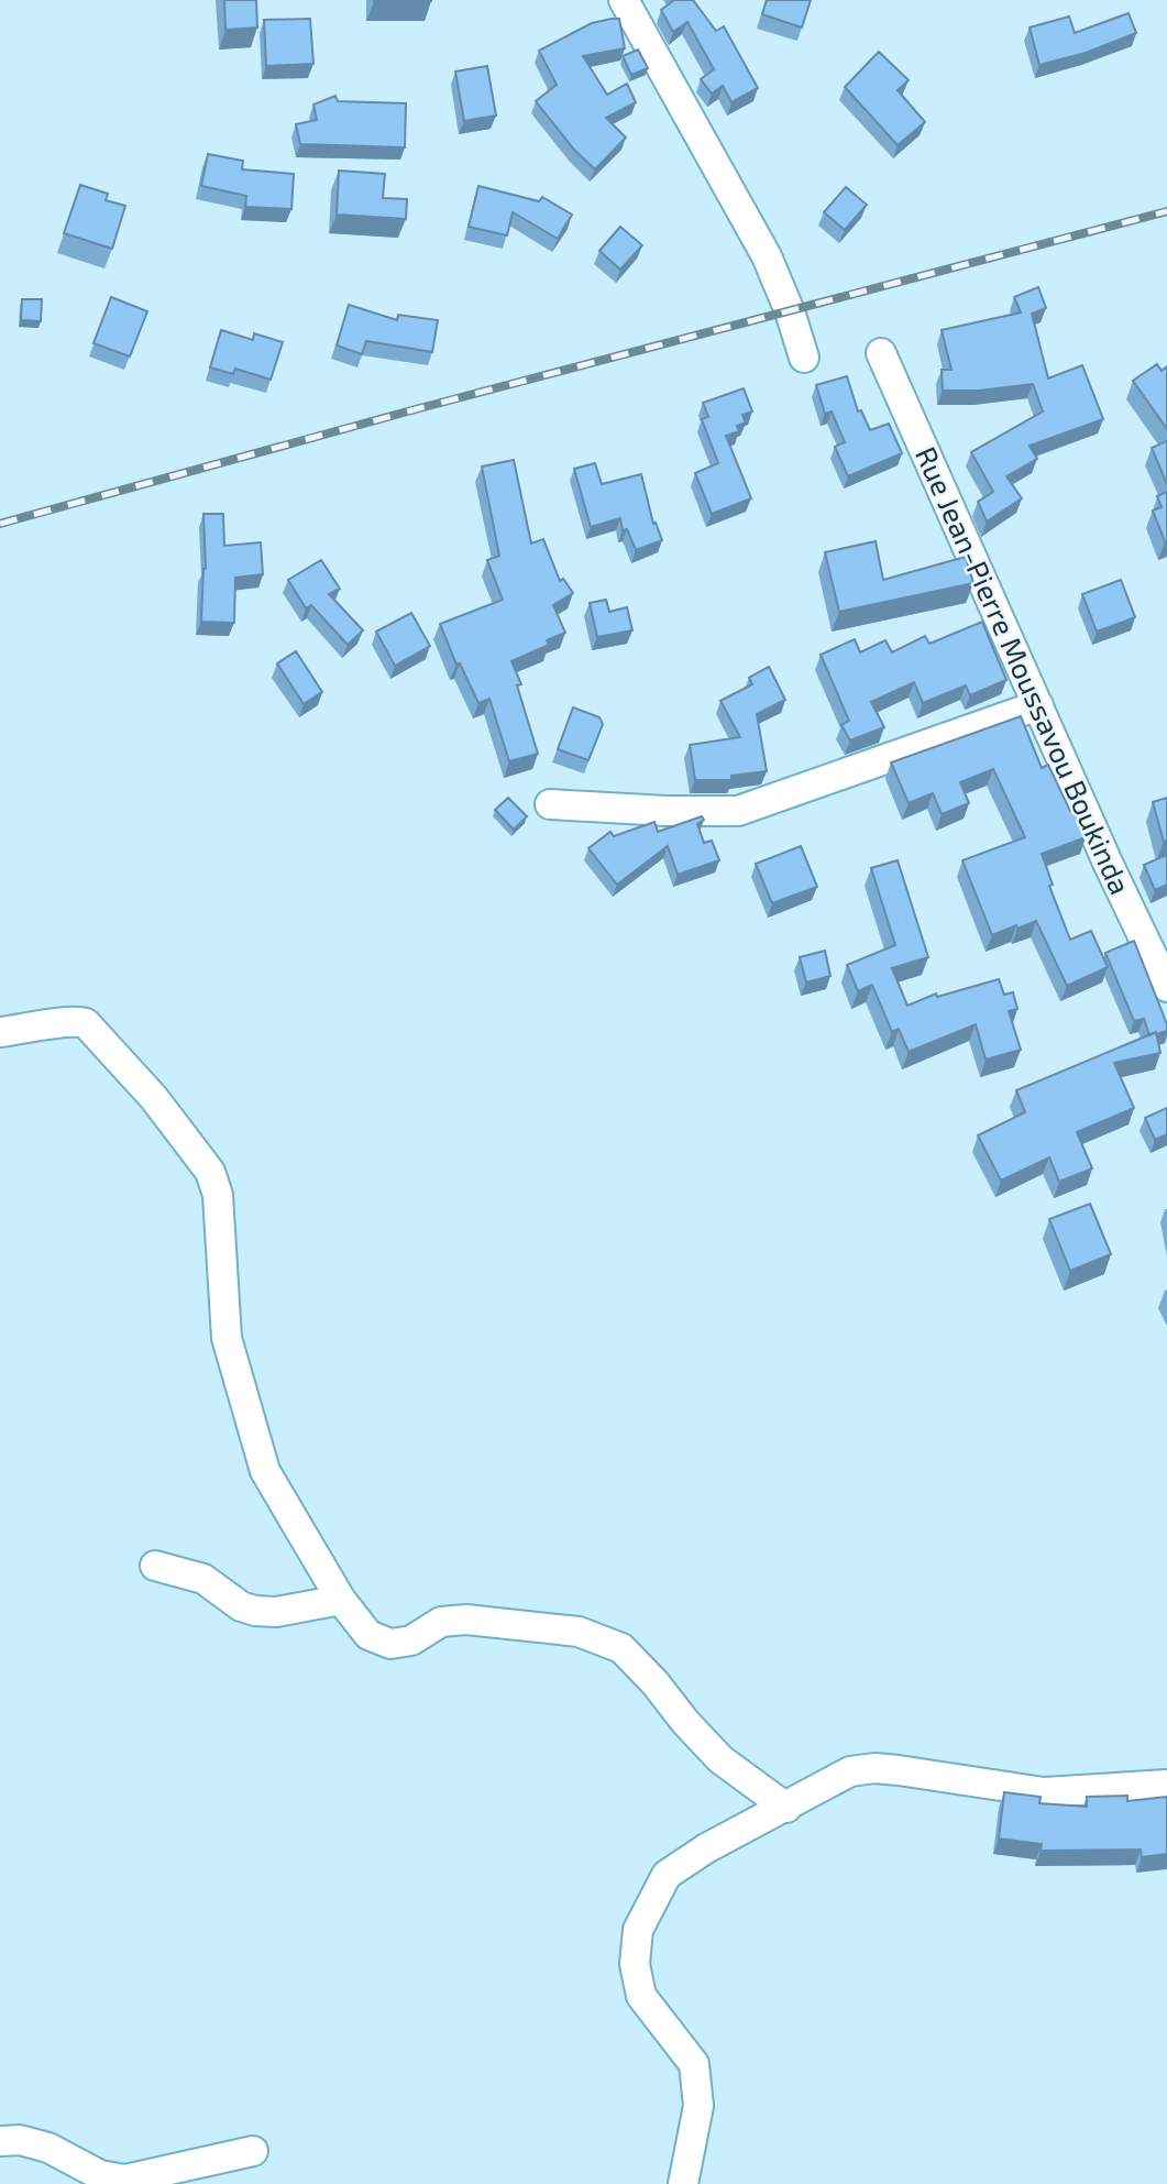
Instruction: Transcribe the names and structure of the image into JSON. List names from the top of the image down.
{
  "streets": {
    "street": ["Rue Jean-Pierre Moussavou Boukinda"]
  }
}
